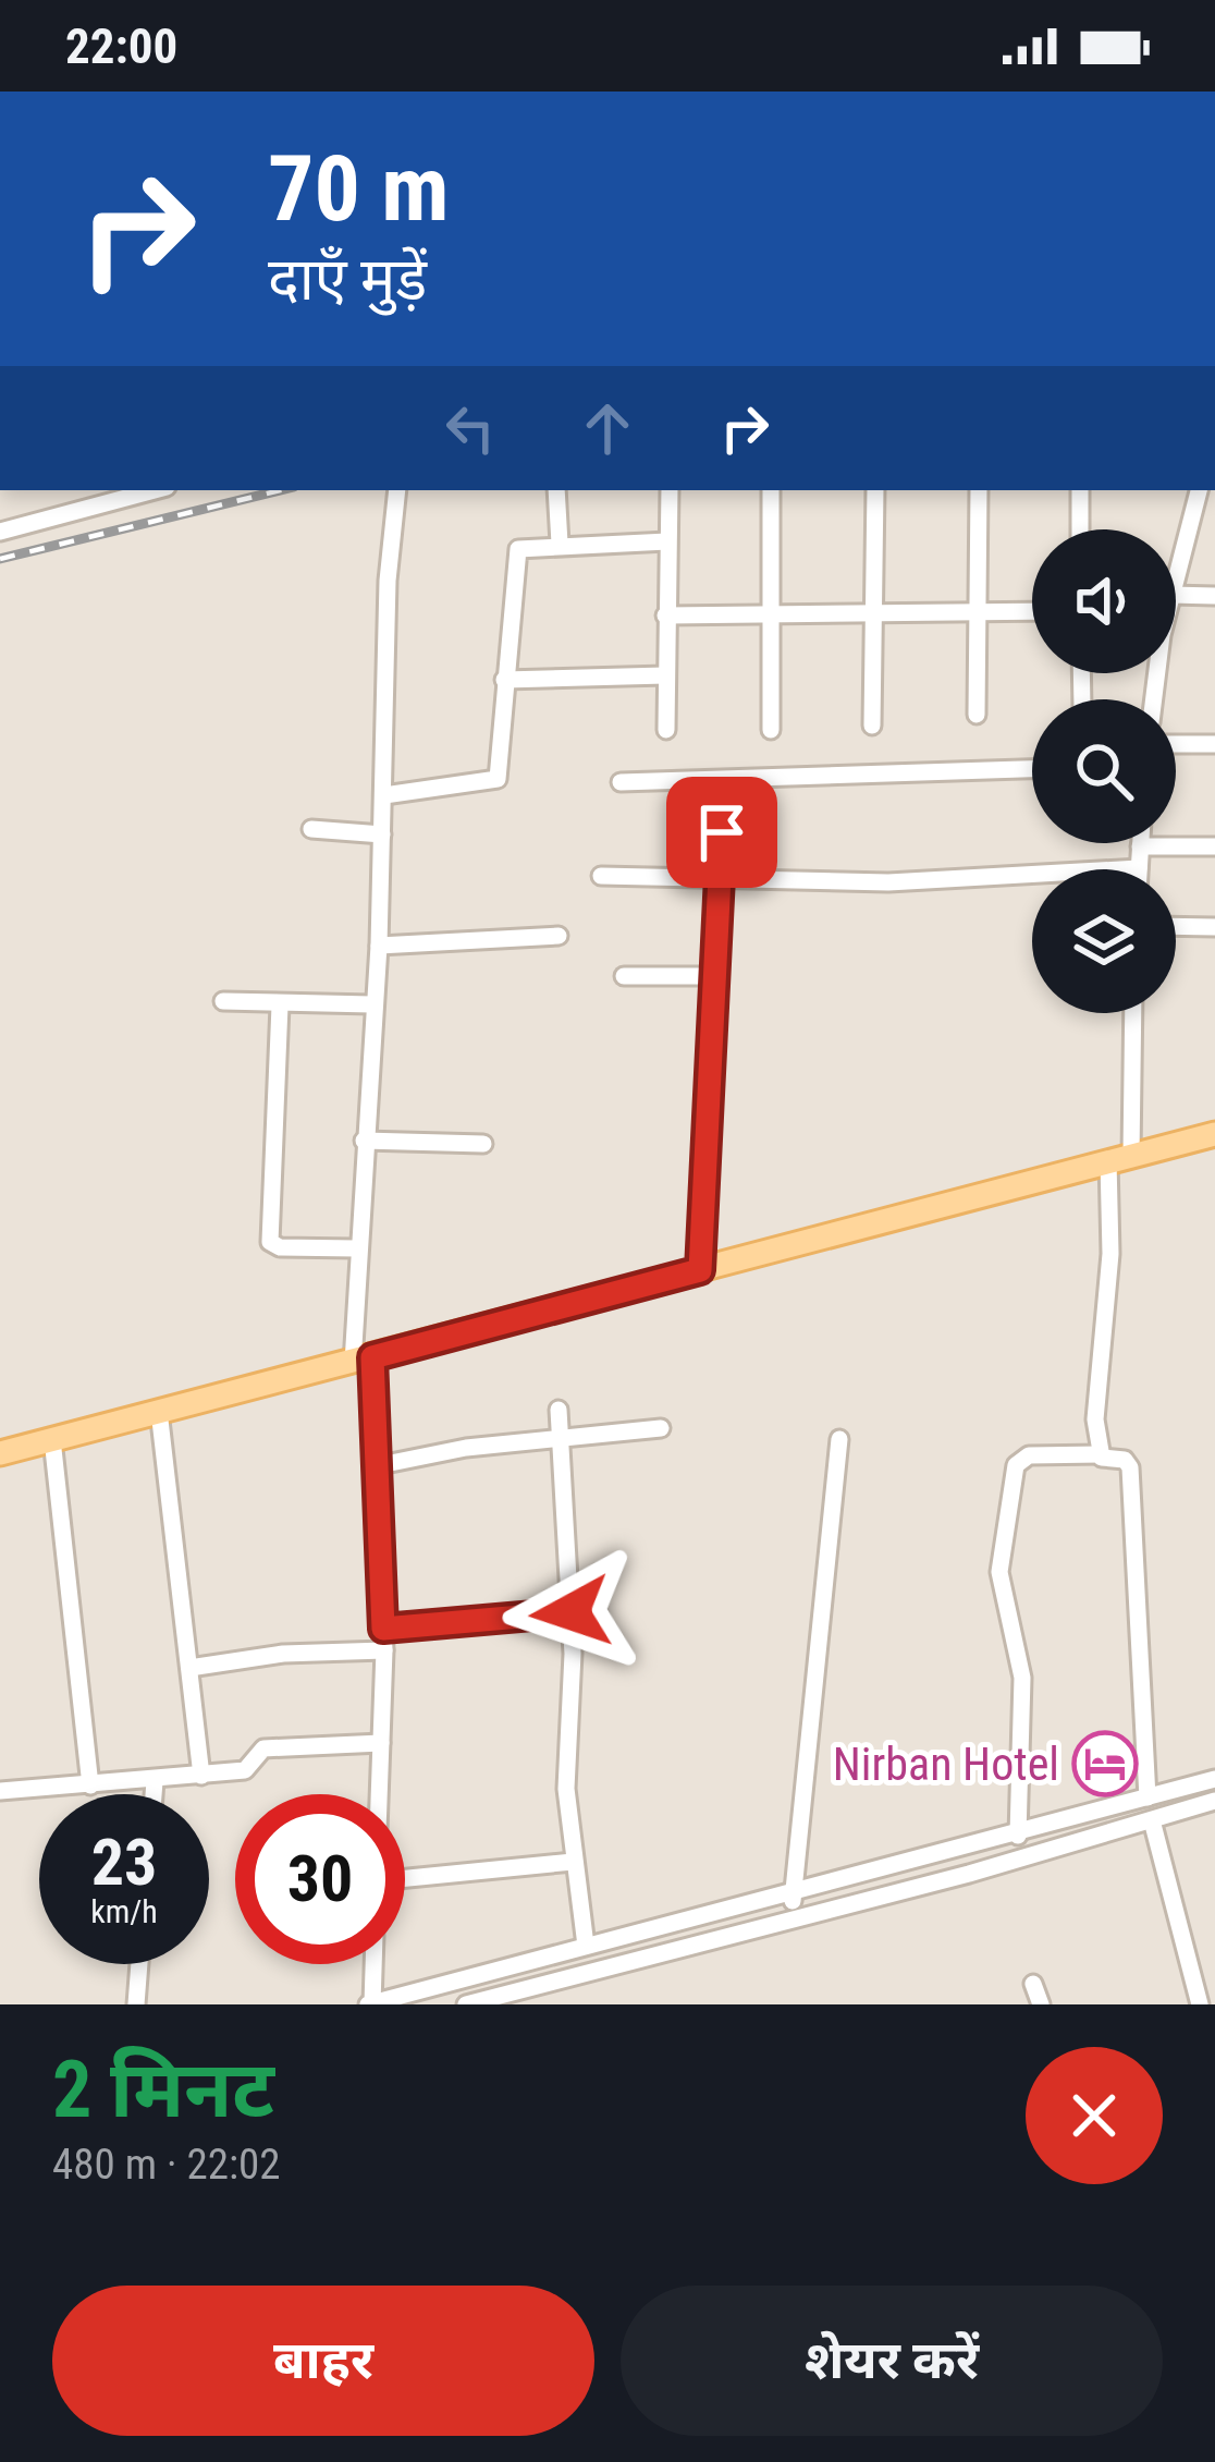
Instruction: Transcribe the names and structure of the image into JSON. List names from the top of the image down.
{
  "places": {
    "hotel": ["Nirban Hotel"]
  },
  "page": {
    "status": "22:00",
    "turn": ["70 m", "दाएँ मुड़ें"],
    "speed": "23 km/h",
    "limit": "30",
    "heading": ["2 मिनट", "480 m · 22:02"],
    "buttons": ["बाहर", "शेयर करें"]
  }
}
